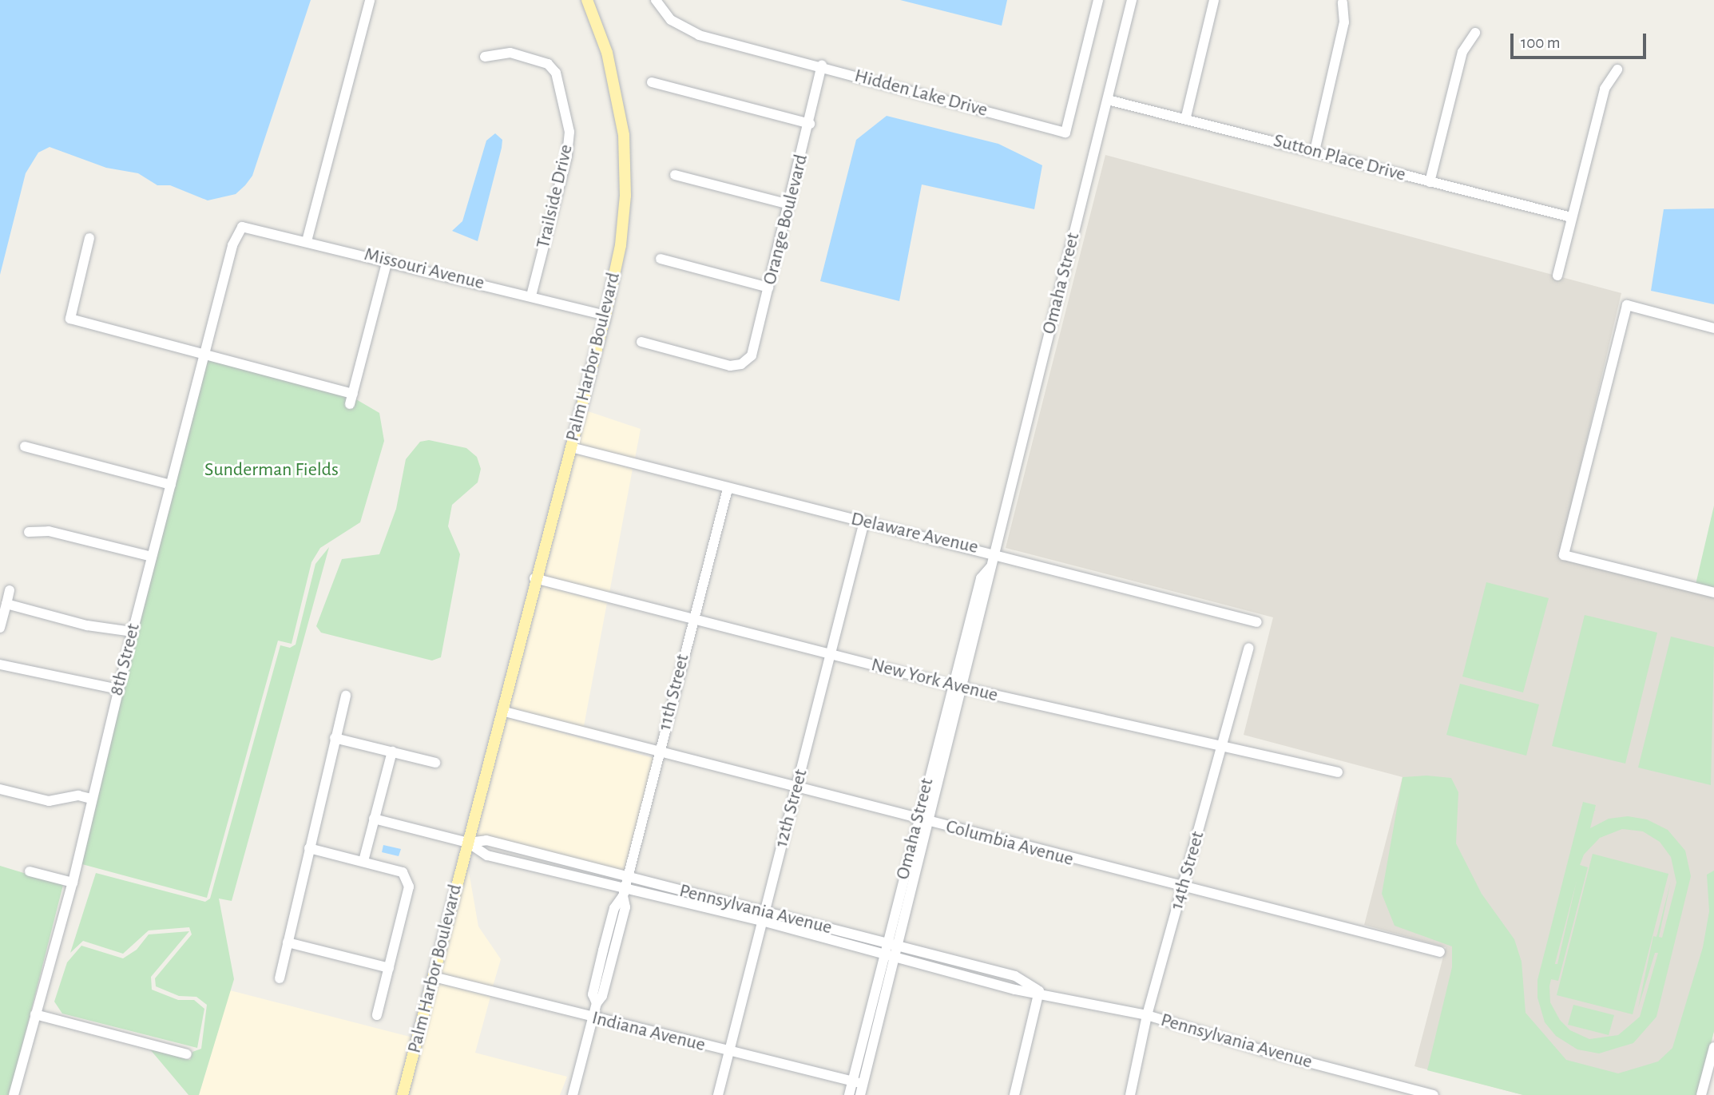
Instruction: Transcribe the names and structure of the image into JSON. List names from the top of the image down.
{
  "streets": {
    "main road": ["Palm Harbor Boulevard"],
    "street": [
      "Hidden Lake Drive",
      "Sutton Place Drive",
      "Trailside Drive",
      "Orange Boulevard",
      "Missouri Avenue",
      "Omaha Street",
      "Delaware Avenue",
      "8th Street",
      "New York Avenue",
      "11th Street",
      "12th Street",
      "Columbia Avenue",
      "14th Street",
      "Pennsylvania Avenue",
      "Indiana Avenue"
    ]
  },
  "crossings": [
    ["Hidden Lake Drive", "Orange Boulevard"],
    ["Sutton Place Drive", "Omaha Street"],
    ["Trailside Drive", "Missouri Avenue"],
    ["Missouri Avenue", "Palm Harbor Boulevard"],
    ["Missouri Avenue", "8th Street"],
    ["Omaha Street", "Delaware Avenue"],
    ["Omaha Street", "New York Avenue"],
    ["Omaha Street", "Columbia Avenue"],
    ["Omaha Street", "Pennsylvania Avenue"],
    ["Omaha Street", "Indiana Avenue"],
    ["Palm Harbor Boulevard", "Delaware Avenue"],
    ["Palm Harbor Boulevard", "New York Avenue"],
    ["Palm Harbor Boulevard", "Columbia Avenue"],
    ["Palm Harbor Boulevard", "Pennsylvania Avenue"],
    ["Palm Harbor Boulevard", "Indiana Avenue"],
    ["Delaware Avenue", "11th Street"],
    ["Delaware Avenue", "12th Street"],
    ["New York Avenue", "11th Street"],
    ["New York Avenue", "12th Street"],
    ["New York Avenue", "14th Street"],
    ["11th Street", "Columbia Avenue"],
    ["11th Street", "Pennsylvania Avenue"],
    ["11th Street", "Indiana Avenue"],
    ["12th Street", "Columbia Avenue"],
    ["12th Street", "Pennsylvania Avenue"],
    ["12th Street", "Indiana Avenue"],
    ["Columbia Avenue", "14th Street"],
    ["14th Street", "Pennsylvania Avenue"]
  ],
  "parks": ["Sunderman Fields"],
  "scale_bar": "100 m"
}
